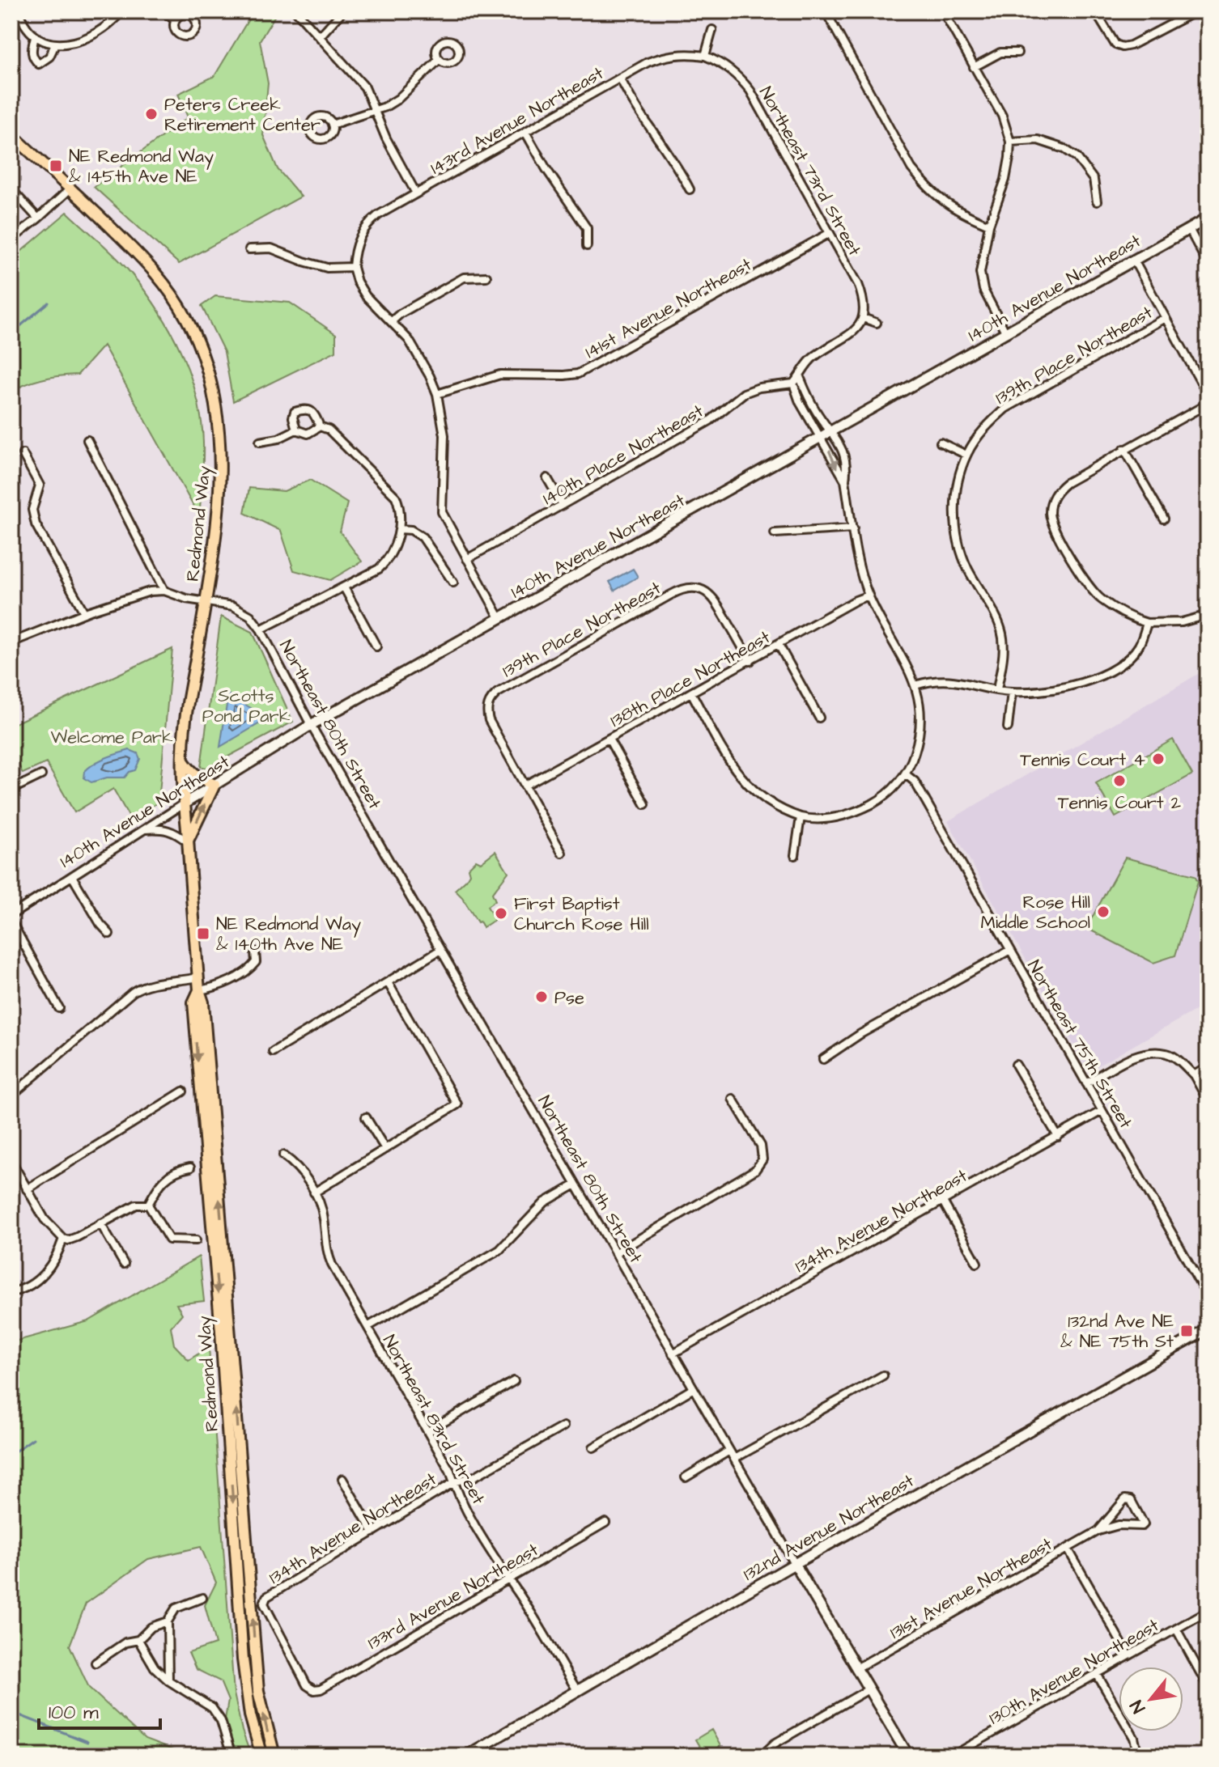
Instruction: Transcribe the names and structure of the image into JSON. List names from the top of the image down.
{
  "streets": {
    "main road": [
      "140th Avenue Northeast",
      "Redmond Way",
      "Northeast 80th Street",
      "132nd Avenue Northeast"
    ],
    "street": [
      "143rd Avenue Northeast",
      "Northeast 73rd Street",
      "141st Avenue Northeast",
      "139th Place Northeast",
      "140th Place Northeast",
      "138th Place Northeast",
      "Northeast 75th Street",
      "134th Avenue Northeast",
      "Northeast 83rd Street",
      "131st Avenue Northeast",
      "133rd Avenue Northeast",
      "130th Avenue Northeast"
    ]
  },
  "crossings": [
    ["143rd Avenue Northeast", "Northeast 73rd Street"],
    ["Northeast 73rd Street", "141st Avenue Northeast"],
    ["140th Avenue Northeast", "Redmond Way"],
    ["140th Avenue Northeast", "Northeast 80th Street"],
    ["139th Place Northeast", "138th Place Northeast"],
    ["139th Place Northeast", "Northeast 75th Street"],
    ["Redmond Way", "Northeast 80th Street"],
    ["138th Place Northeast", "Northeast 75th Street"],
    ["Northeast 80th Street", "134th Avenue Northeast"],
    ["Northeast 80th Street", "132nd Avenue Northeast"],
    ["Northeast 80th Street", "131st Avenue Northeast"],
    ["Northeast 75th Street", "134th Avenue Northeast"],
    ["134th Avenue Northeast", "Northeast 83rd Street"],
    ["134th Avenue Northeast", "133rd Avenue Northeast"],
    ["Northeast 83rd Street", "132nd Avenue Northeast"],
    ["Northeast 83rd Street", "133rd Avenue Northeast"]
  ],
  "parks": ["Scotts Pond Park", "Welcome Park"],
  "places": {
    "other": [
      "Peters Creek Retirement Center",
      "Tennis Court 4",
      "Tennis Court 2",
      "Rose Hill Middle School",
      "First Baptist Church Rose Hill",
      "Pse"
    ],
    "transit": ["NE Redmond Way & 145th Ave NE", "NE Redmond Way & 140th Ave NE", "132nd Ave NE & NE 75th St"]
  },
  "scale_bar": "100 m",
  "north": "bottom left"
}
